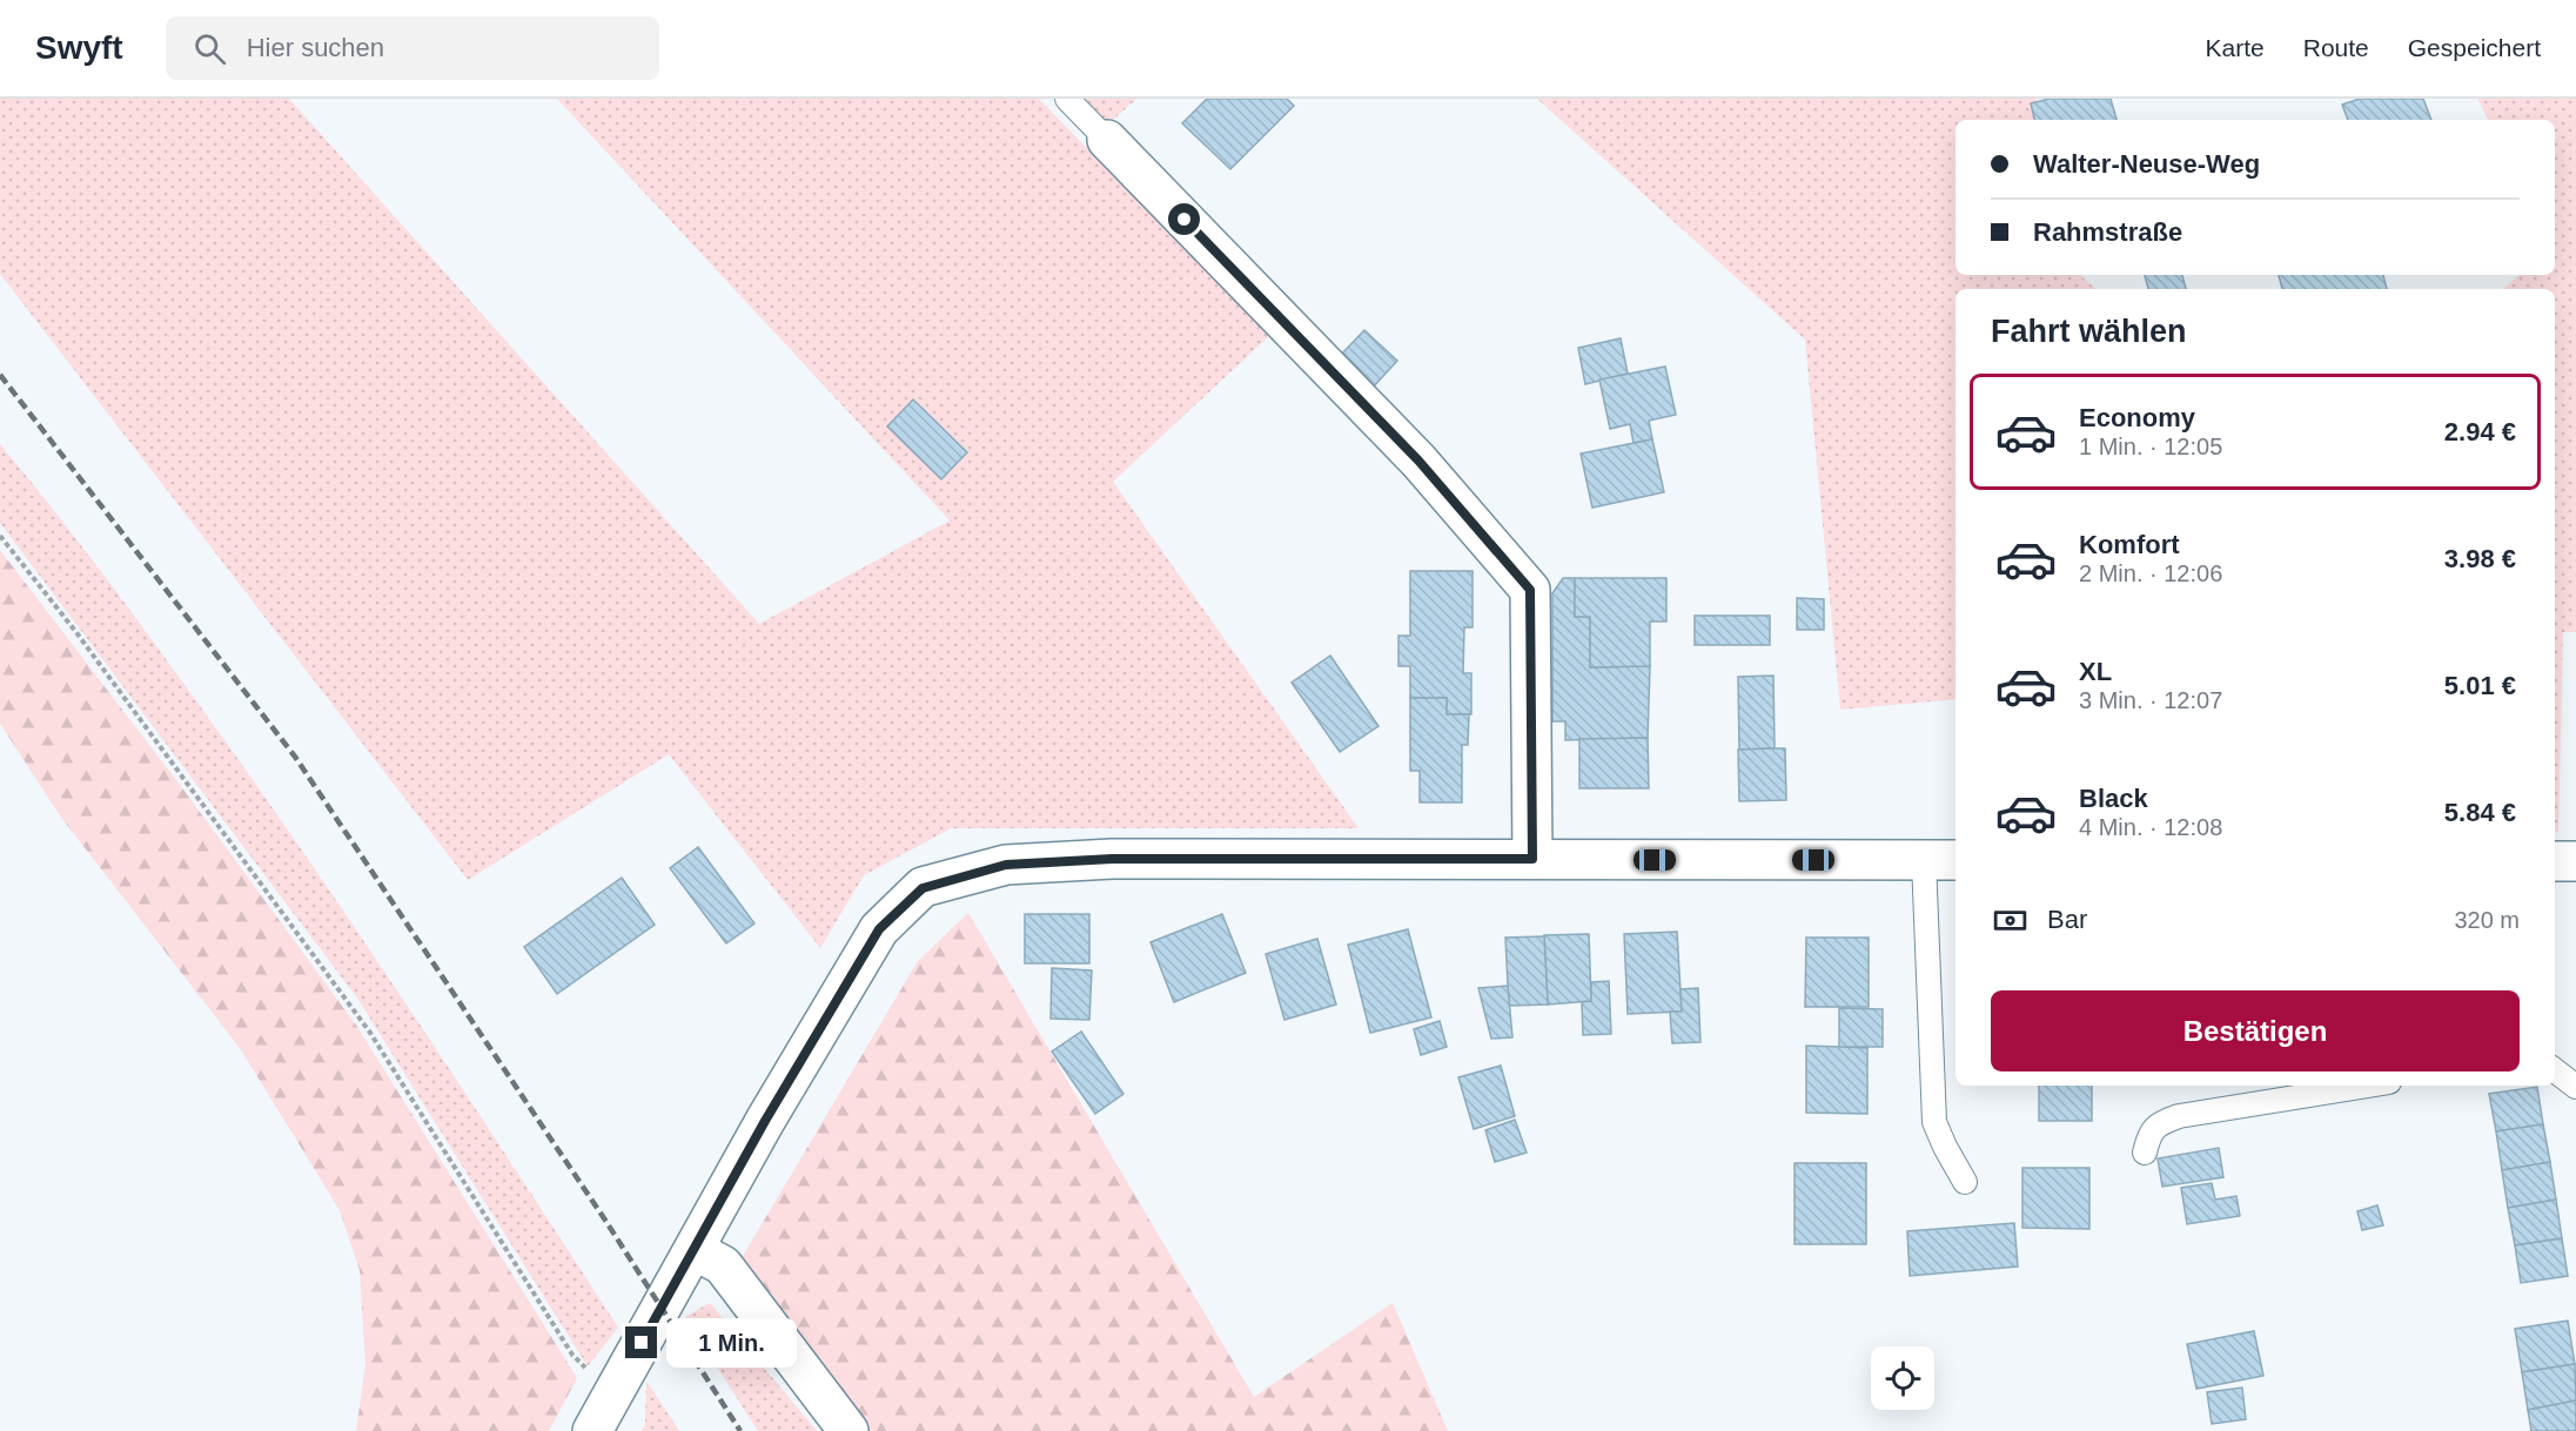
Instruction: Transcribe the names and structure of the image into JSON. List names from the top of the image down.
{
  "page": {
    "header": "Swyft",
    "search": "Hier suchen",
    "nav": ["Karte", "Route", "Gespeichert"],
    "banner": ["Walter-Neuse-Weg", "Rahmstraße"],
    "heading": "Fahrt wählen",
    "list": [
      {
        "name": "Economy",
        "note": "1 Min. · 12:05",
        "value": "2.94 €"
      },
      {
        "name": "Komfort",
        "note": "2 Min. · 12:06",
        "value": "3.98 €"
      },
      {
        "name": "XL",
        "note": "3 Min. · 12:07",
        "value": "5.01 €"
      },
      {
        "name": "Black",
        "note": "4 Min. · 12:08",
        "value": "5.84 €"
      }
    ],
    "pay": ["Bar", "320 m"],
    "buttons": "Bestätigen",
    "bubble": "1 Min."
  }
}
